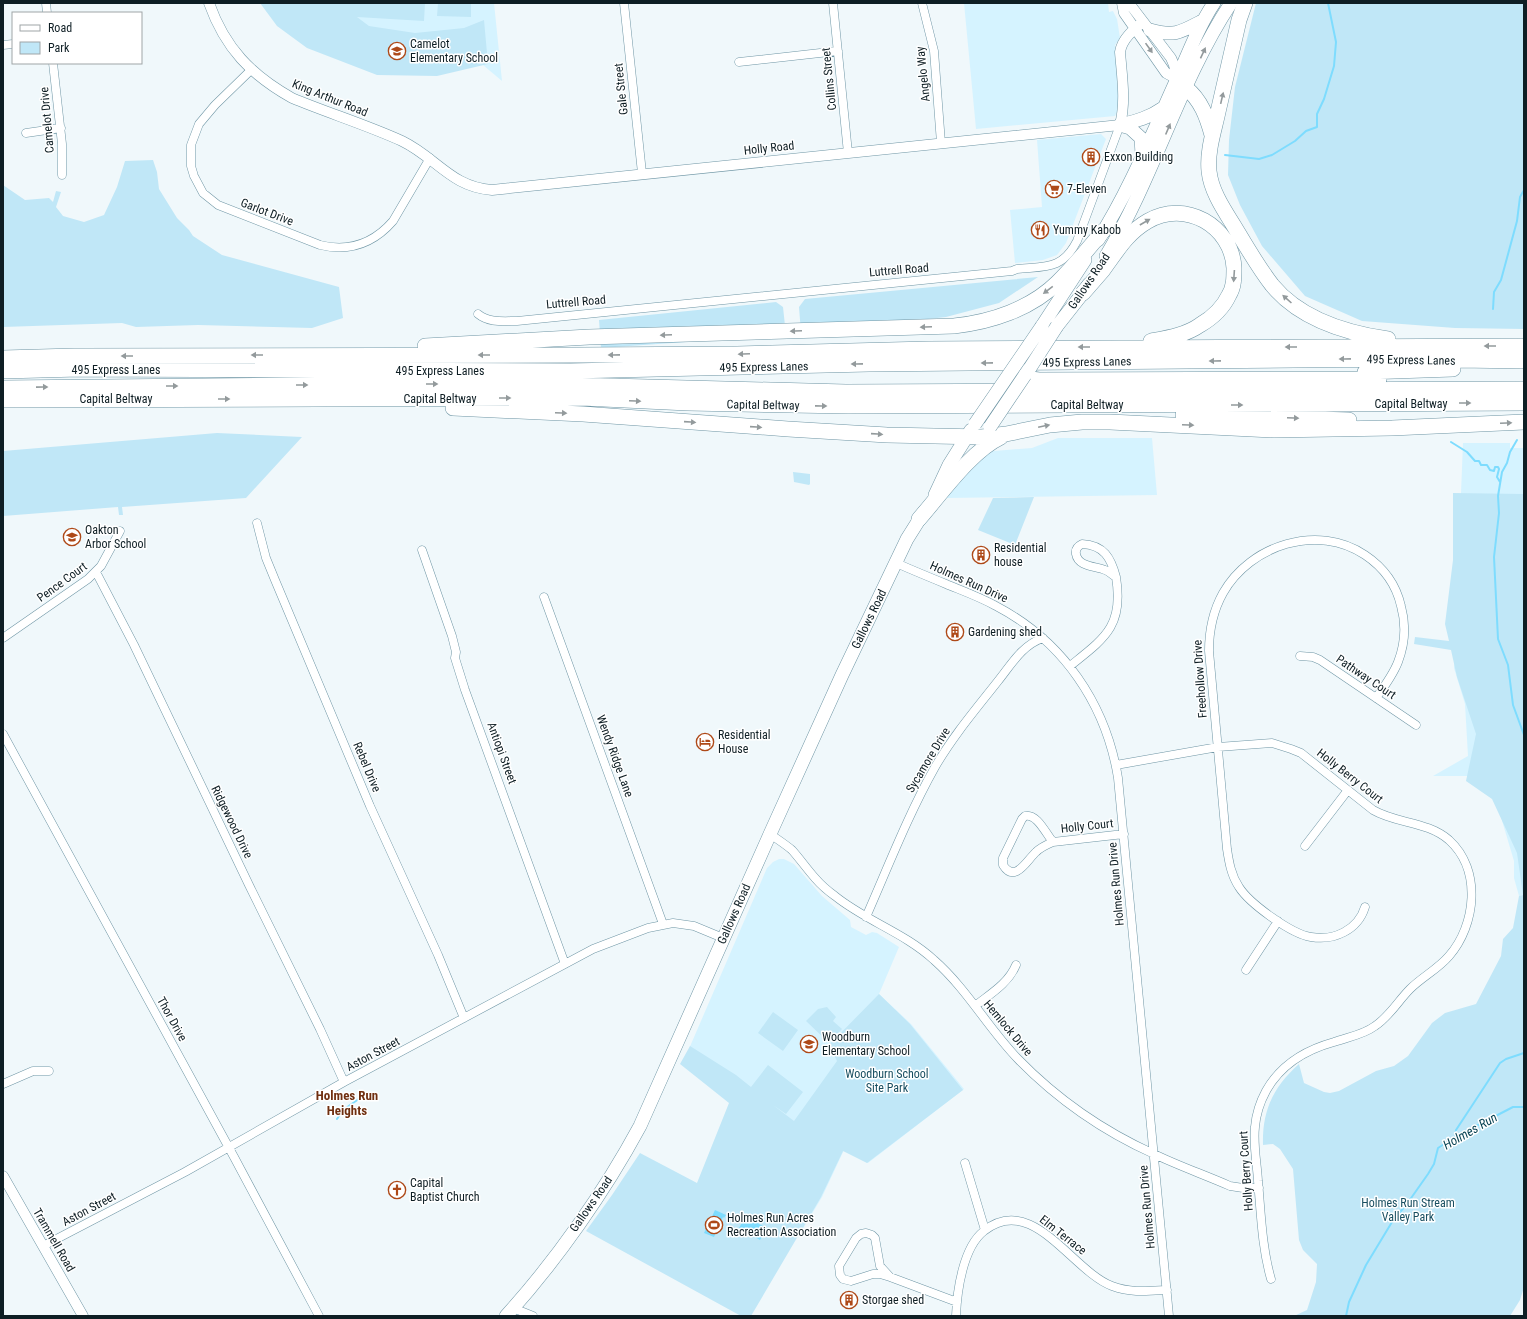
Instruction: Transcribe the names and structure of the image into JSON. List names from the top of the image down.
{
  "streets": {
    "highway": ["495 Express Lanes", "Capital Beltway"],
    "main road": ["Gallows Road"],
    "street": [
      "Angelo Way",
      "Collins Street",
      "Gale Street",
      "King Arthur Road",
      "Camelot Drive",
      "Holly Road",
      "Garlot Drive",
      "Luttrell Road",
      "Pence Court",
      "Holmes Run Drive",
      "Pathway Court",
      "Freehollow Drive",
      "Antiopi Street",
      "Wendy Ridge Lane",
      "Sycamore Drive",
      "Rebel Drive",
      "Holly Berry Court",
      "Ridgewood Drive",
      "Holly Court",
      "Thor Drive",
      "Hemlock Drive",
      "Aston Street",
      "Elm Terrace",
      "Trammell Road"
    ]
  },
  "crossings": [
    ["Angelo Way", "Holly Road"],
    ["Collins Street", "Holly Road"],
    ["Gale Street", "Holly Road"],
    ["King Arthur Road", "Holly Road"],
    ["King Arthur Road", "Garlot Drive"],
    ["Holly Road", "Garlot Drive"],
    ["Holly Road", "Luttrell Road"],
    ["Gallows Road", "Holmes Run Drive"],
    ["Gallows Road", "Hemlock Drive"],
    ["Gallows Road", "Aston Street"],
    ["Pence Court", "Ridgewood Drive"],
    ["Holmes Run Drive", "Sycamore Drive"],
    ["Holmes Run Drive", "Holly Berry Court"],
    ["Holmes Run Drive", "Holly Court"],
    ["Holmes Run Drive", "Hemlock Drive"],
    ["Holmes Run Drive", "Elm Terrace"],
    ["Pathway Court", "Freehollow Drive"],
    ["Freehollow Drive", "Holly Berry Court"],
    ["Antiopi Street", "Aston Street"],
    ["Wendy Ridge Lane", "Aston Street"],
    ["Sycamore Drive", "Hemlock Drive"],
    ["Rebel Drive", "Aston Street"],
    ["Holly Berry Court", "Hemlock Drive"],
    ["Ridgewood Drive", "Aston Street"],
    ["Thor Drive", "Aston Street"],
    ["Aston Street", "Trammell Road"]
  ],
  "districts": ["Holmes Run Heights"],
  "water": ["Holmes Run"],
  "parks": ["Woodburn School Site Park", "Holmes Run Stream Valley Park"],
  "places": {
    "school or university": ["Camelot Elementary School", "Oakton Arbor School", "Woodburn Elementary School"],
    "building": [
      "Exxon Building",
      "Residential house",
      "Gardening shed",
      "Storgae shed"
    ],
    "supermarket": ["7-Eleven"],
    "restaurant": ["Yummy Kabob"],
    "hotel": ["Residential House"],
    "church": ["Capital Baptist Church"],
    "sports": ["Holmes Run Acres Recreation Association"]
  },
  "legend": ["Road", "Park"]
}
